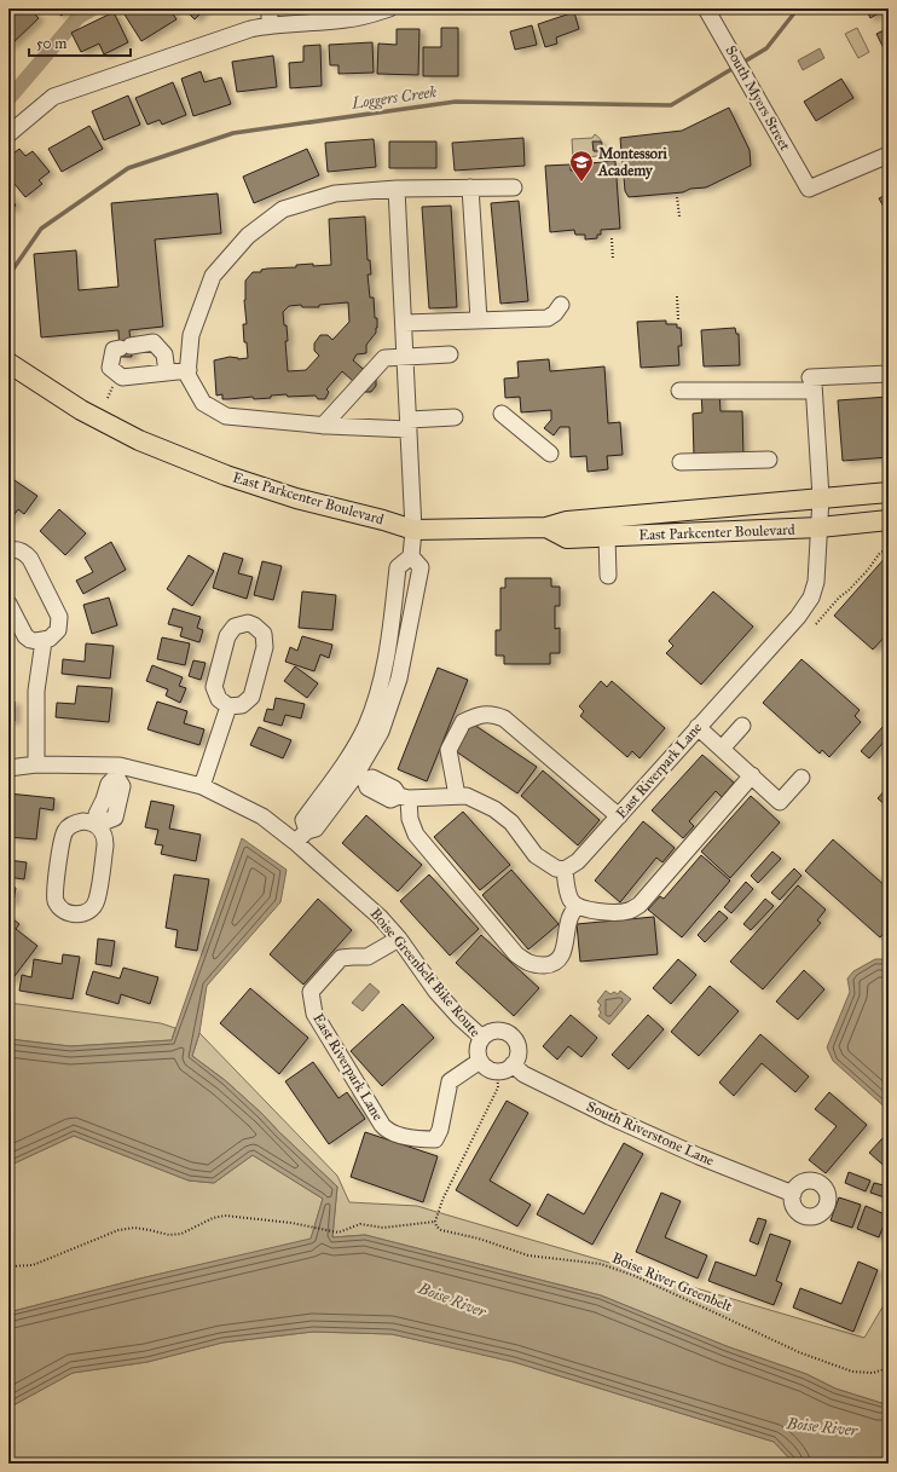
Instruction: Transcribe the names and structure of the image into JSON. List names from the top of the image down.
{
  "streets": {
    "main road": ["East Parkcenter Boulevard"],
    "street": ["South Myers Street", "East Riverpark Lane", "South Riverstone Lane"],
    "path": ["Boise Greenbelt Bike Route", "Boise River Greenbelt"]
  },
  "crossings": [
    ["East Parkcenter Boulevard", "East Riverpark Lane"],
    ["East Riverpark Lane", "Boise Greenbelt Bike Route"],
    ["East Riverpark Lane", "South Riverstone Lane"],
    ["Boise Greenbelt Bike Route", "South Riverstone Lane"]
  ],
  "water": ["Loggers Creek", "Boise River"],
  "places": {
    "school or university": ["Montessori Academy"]
  },
  "scale_bar": "50 m"
}
